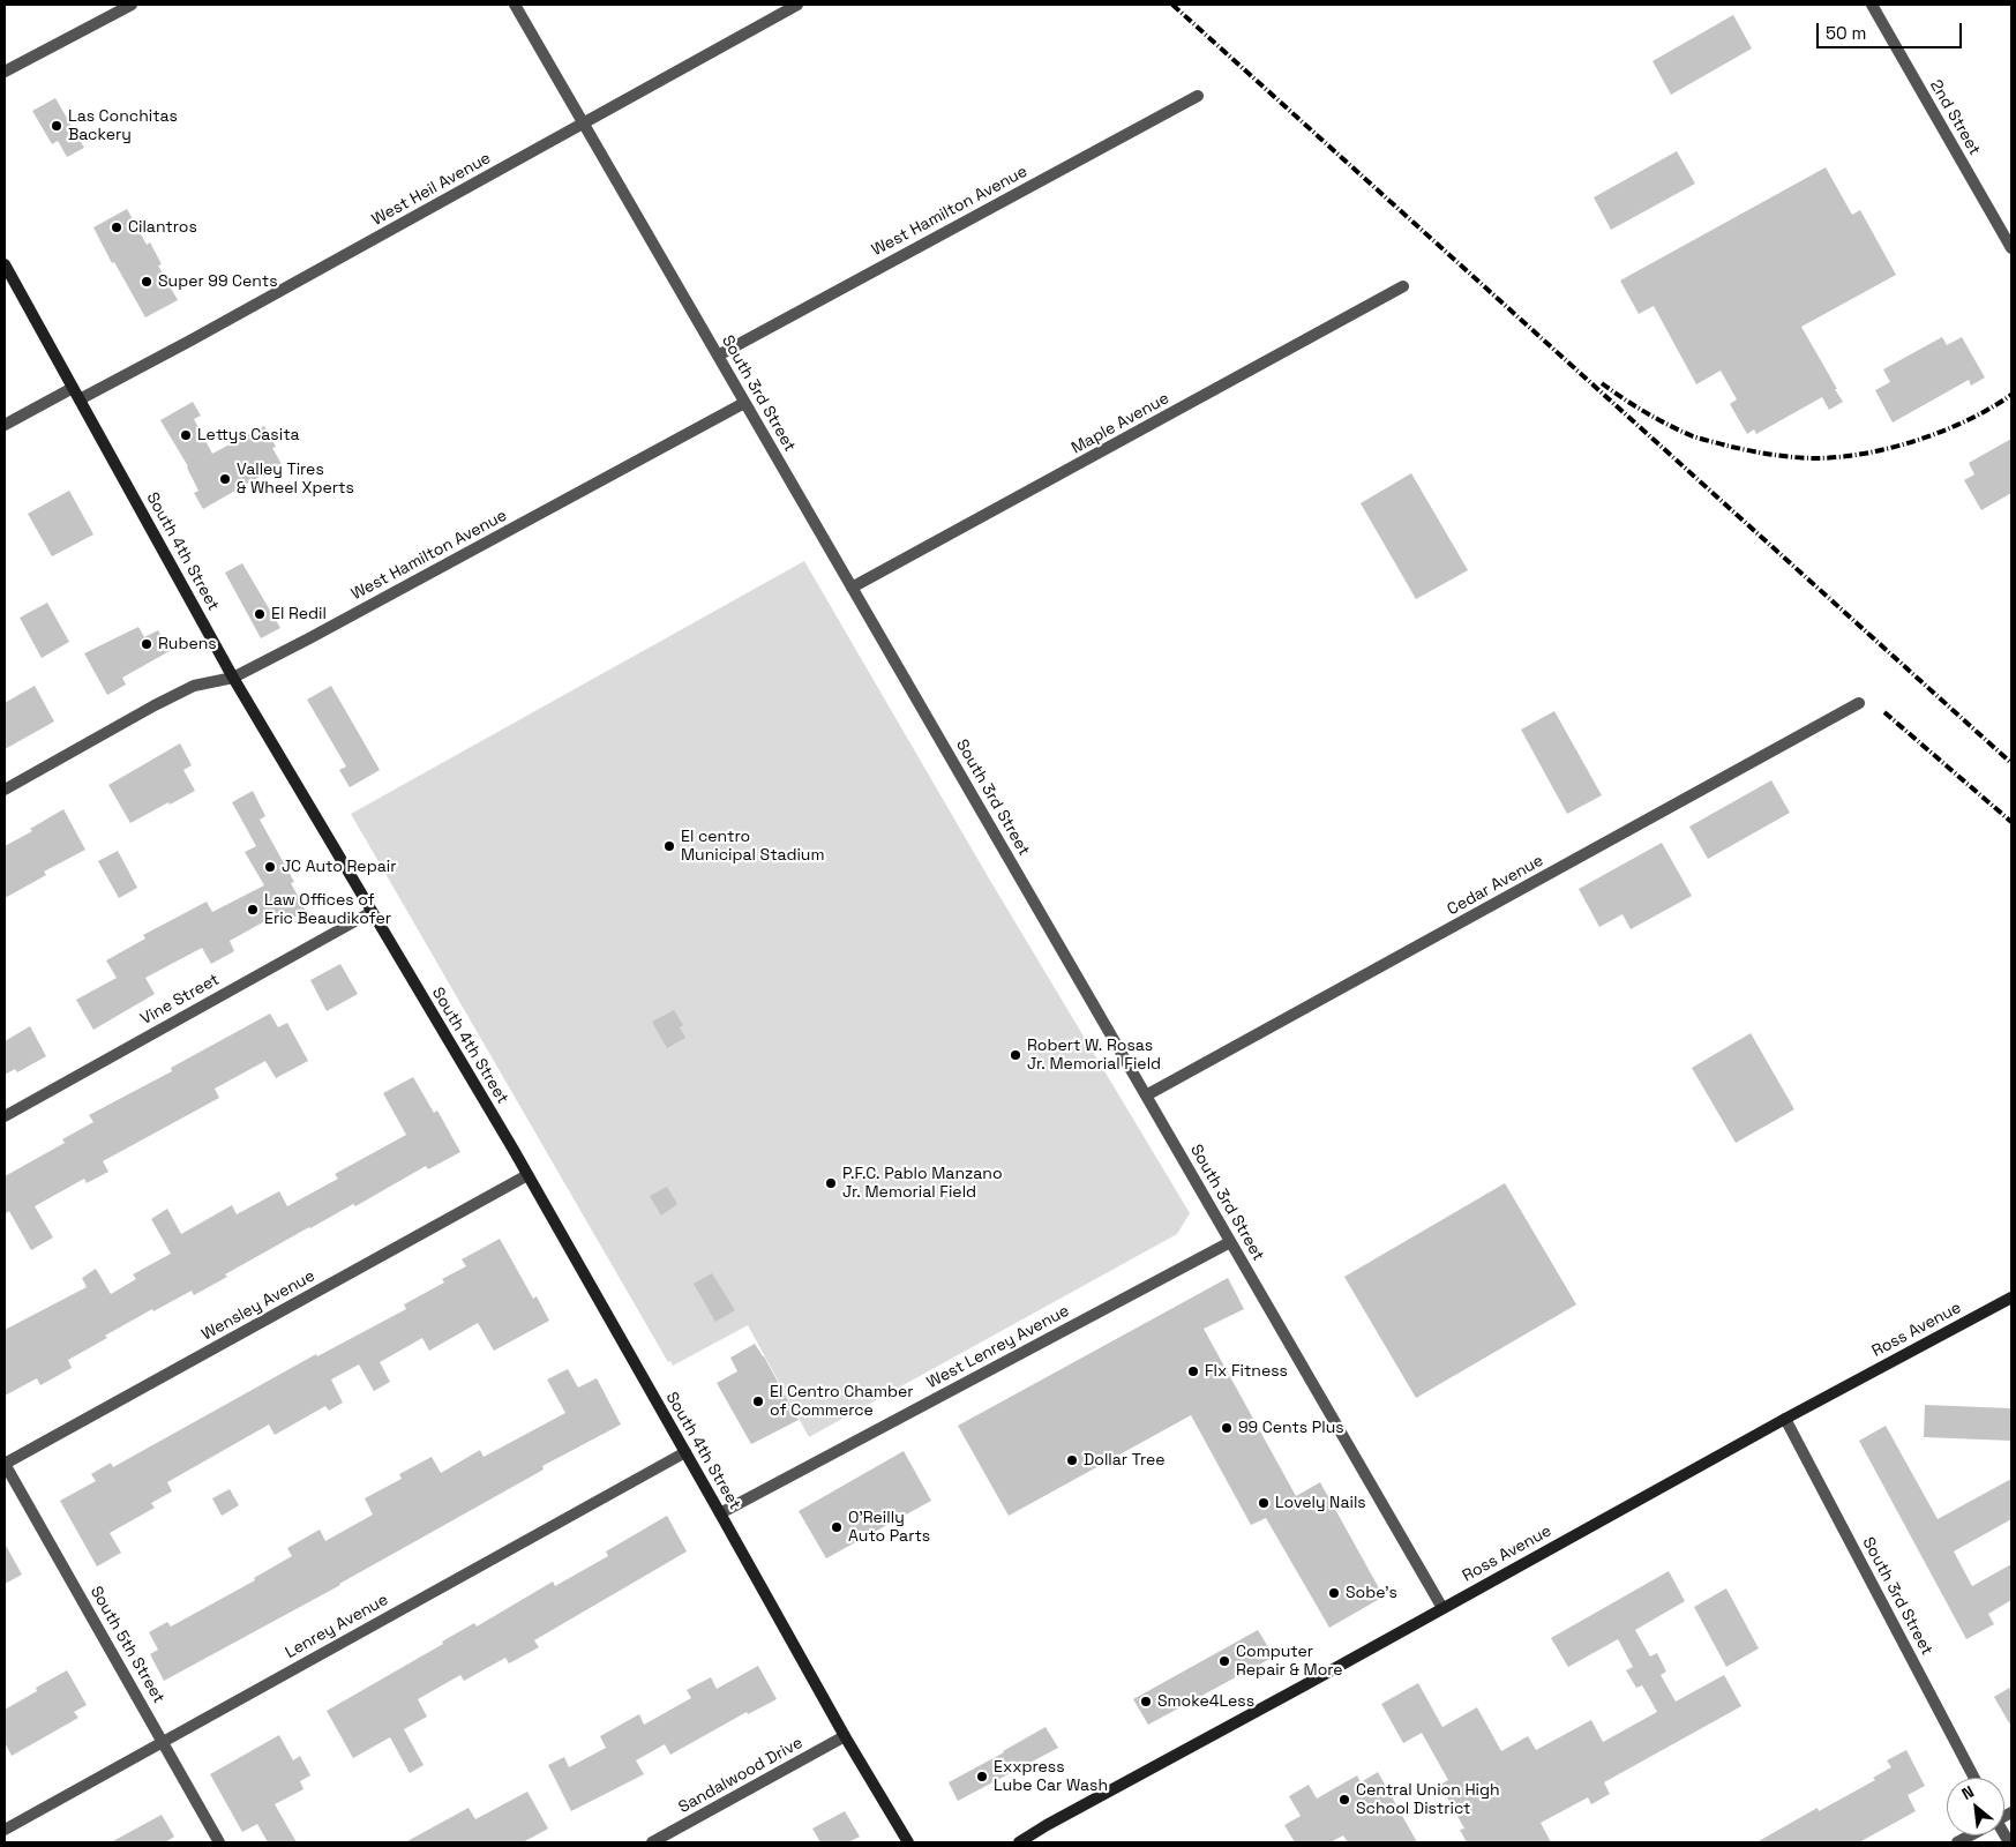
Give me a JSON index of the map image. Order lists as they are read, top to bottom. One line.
{"streets":{"main road":["South 4th Street","Ross Avenue"],"street":["2nd Street","West Heil Avenue","West Hamilton Avenue","South 3rd Street","Maple Avenue","Cedar Avenue","Vine Street","Wensley Avenue","West Lenrey Avenue","Lenrey Avenue","South 5th Street","Sandalwood Drive"]},"crossings":[["West Heil Avenue","South 3rd Street"],["West Heil Avenue","South 4th Street"],["West Hamilton Avenue","South 3rd Street"],["West Hamilton Avenue","South 4th Street"],["South 3rd Street","Maple Avenue"],["South 3rd Street","Cedar Avenue"],["South 3rd Street","Ross Avenue"],["South 3rd Street","West Lenrey Avenue"],["South 4th Street","Vine Street"],["South 4th Street","Wensley Avenue"],["South 4th Street","West Lenrey Avenue"],["South 4th Street","Lenrey Avenue"],["South 4th Street","Sandalwood Drive"],["Wensley Avenue","South 5th Street"],["Lenrey Avenue","South 5th Street"]],"places":["Las Conchitas Backery","Cilantros","Super 99 Cents","Lettys Casita","Valley Tires & Wheel Xperts","El Redil","Rubens","El centro Municipal Stadium","JC Auto Repair","Law Offices of Eric Beaudikofer","Robert W. Rosas Jr. Memorial Field","P.F.C. Pablo Manzano Jr. Memorial Field","Flx Fitness","El Centro Chamber of Commerce","99 Cents Plus","Dollar Tree","Lovely Nails","O'Reilly Auto Parts","Sobe's","Computer Repair & More","Smoke4Less","Exxpress Lube Car Wash","Central Union High School District"],"scale_bar":"50 m","north":"top left"}
